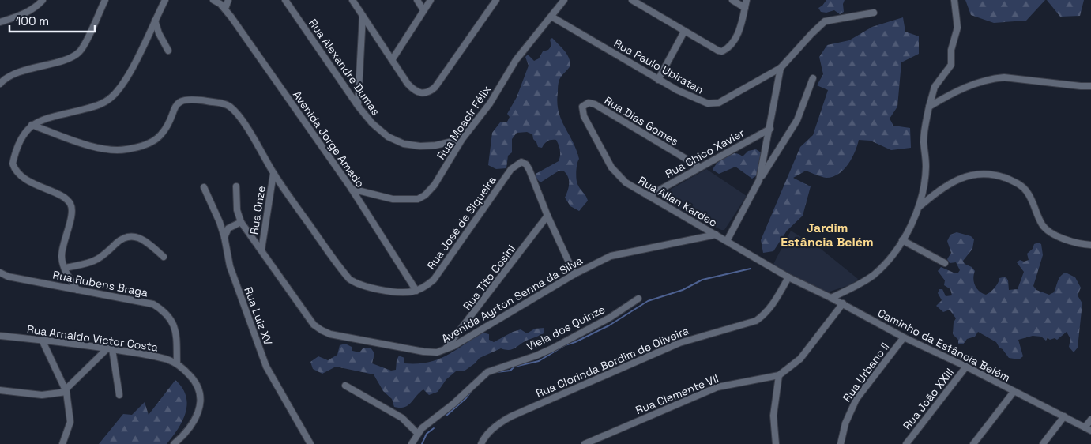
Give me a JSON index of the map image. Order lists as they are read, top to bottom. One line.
{"streets":{"street":["Rua Paulo Ubiratan","Rua Alexandre Dumas","Rua Dias Gomes","Rua Moacir Félix","Avenida Jorge Amado","Rua Chico Xavier","Rua Allan Kardec","Rua Onze","Rua José de Siqueira","Rua Tito Cosini","Rua Rubens Braga","Avenida Ayrton Senna da Silva","Rua Luiz XV","Viela dos Quinze","Rua Arnaldo Victor Costa","Caminho da Estância Belém","Rua Clorinda Bordim de Oliveira","Rua Urbano II","Rua Clemente VII","Rua João XXIII"]},"crossings":[["Rua Paulo Ubiratan","Rua Moacir Félix"],["Rua Alexandre Dumas","Rua Moacir Félix"],["Rua Dias Gomes","Rua Chico Xavier"],["Rua Dias Gomes","Rua Allan Kardec"],["Rua Moacir Félix","Avenida Jorge Amado"],["Avenida Jorge Amado","Rua José de Siqueira"],["Rua Chico Xavier","Rua Allan Kardec"],["Rua Allan Kardec","Avenida Ayrton Senna da Silva"],["Rua Allan Kardec","Caminho da Estância Belém"],["Rua Allan Kardec","Rua Clorinda Bordim de Oliveira"],["Rua Onze","Rua José de Siqueira"],["Rua Onze","Avenida Ayrton Senna da Silva"],["Rua José de Siqueira","Rua Tito Cosini"],["Rua José de Siqueira","Avenida Ayrton Senna da Silva"],["Rua Tito Cosini","Avenida Ayrton Senna da Silva"],["Rua Rubens Braga","Rua Arnaldo Victor Costa"],["Caminho da Estância Belém","Rua Clorinda Bordim de Oliveira"],["Caminho da Estância Belém","Rua Urbano II"],["Caminho da Estância Belém","Rua Clemente VII"],["Caminho da Estância Belém","Rua João XXIII"]],"districts":["Jardim Estância Belém"],"scale_bar":"100 m"}
